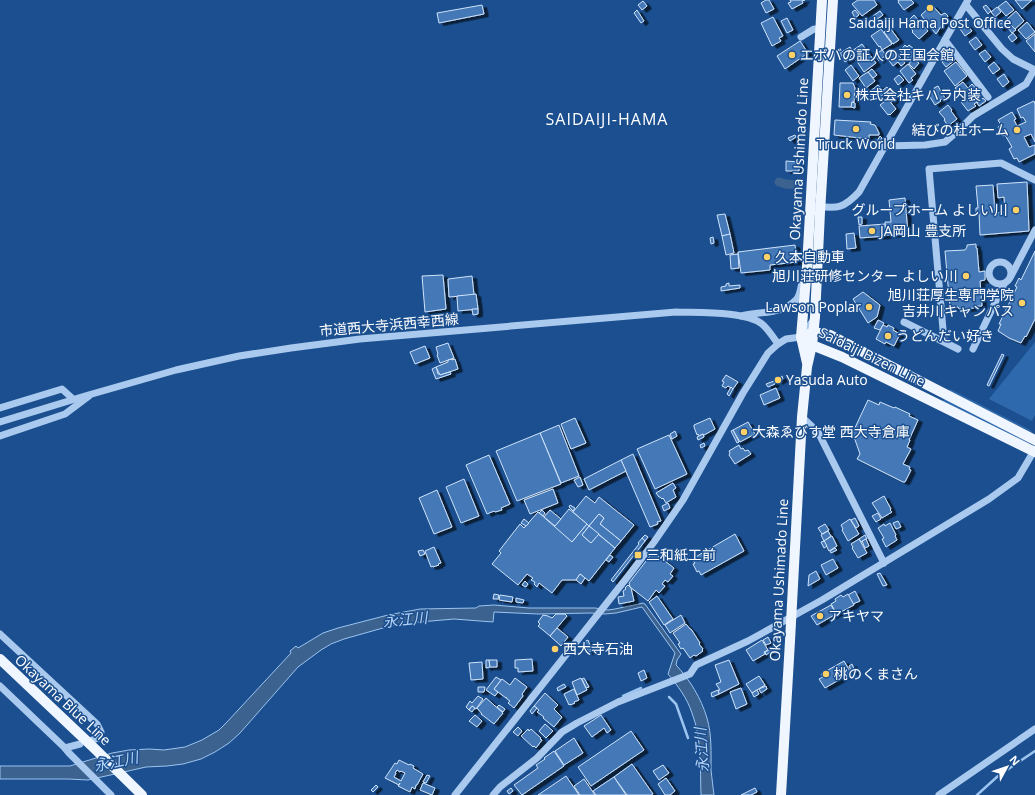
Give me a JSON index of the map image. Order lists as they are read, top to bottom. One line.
{"streets":{"main road":["Okayama Ushimado Line","Saidaiji Bizen Line","Okayama Blue Line"],"street":["市道西大寺浜西幸西線"]},"crossings":[["Okayama Ushimado Line","Saidaiji Bizen Line"]],"districts":["SAIDAIJI-HAMA"],"water":["永江川"],"places":{"other":["Saidaiji Hama Post Office","エボバの証人の王国会館","株式会社キハラ内装","Truck World","結びの杜ホーム","グループホーム よしい川","JA岡山 豊支所","久本自動車","旭川荘研修センター よしい川","旭川荘厚生専門学院 吉井川キャンパス","Lawson Poplar","うどんだい好き","Yasuda Auto","大森ゑびす堂 西大寺倉庫","アキヤマ","西大寺石油","桃のくまさん"],"transit":["三和紙工前"]},"north":"top right"}
